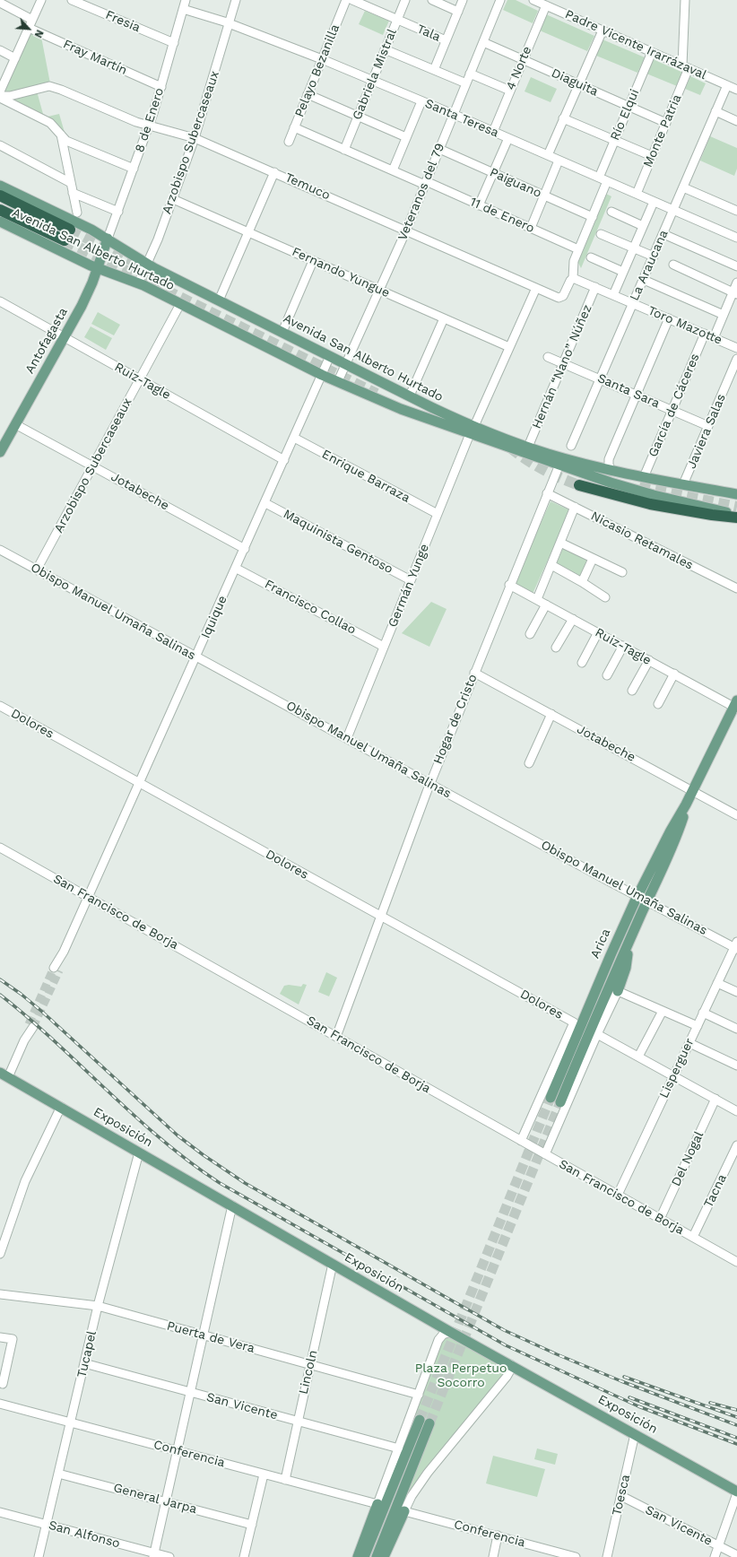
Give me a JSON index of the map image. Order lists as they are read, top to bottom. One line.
{"streets":{"main road":["Avenida San Alberto Hurtado","Antofagasta","Arica","Exposición"],"street":["Fresia","Tala","Padre Vicente Irarrázaval","Fray Martín","4 Norte","Pelayo Bezanilla","Gabriela Mistral","Diaguita","Río Elqui","Santa Teresa","8 de Enero","Monte Patria","Arzobispo Subercaseaux","Paiguano","Temuco","Veteranos del 79","11 de Enero","La Araucana","Fernando Yungue","Toro Mazotte","Hernán “Nano” Núñez","Ruiz-Tagle","Santa Sara","García de Cáceres","Javiera Salas","Enrique Barraza","Jotabeche","Nicasio Retamales","Maquinista Gentoso","Germán Yunge","Francisco Collao","Obispo Manuel Umaña Salinas","Iquique","Hogar de Cristo","Dolores","San Francisco de Borja","Lisperguer","Del Nogal","Tacna","Puerta de Vera","Tucapel","Lincoln","San Vicente","Conferencia","Toesca","General Jarpa","San Alfonso"]},"crossings":[["Fresia","8 de Enero"],["Tala","Gabriela Mistral"],["Padre Vicente Irarrázaval","4 Norte"],["Padre Vicente Irarrázaval","Río Elqui"],["Padre Vicente Irarrázaval","Monte Patria"],["Padre Vicente Irarrázaval","La Araucana"],["Fray Martín","8 de Enero"],["4 Norte","Diaguita"],["4 Norte","Santa Teresa"],["Pelayo Bezanilla","Santa Teresa"],["Pelayo Bezanilla","11 de Enero"],["Gabriela Mistral","Santa Teresa"],["Gabriela Mistral","11 de Enero"],["Diaguita","Río Elqui"],["Diaguita","Monte Patria"],["Diaguita","Veteranos del 79"],["Río Elqui","Santa Teresa"],["Santa Teresa","8 de Enero"],["Santa Teresa","Monte Patria"],["Santa Teresa","Arzobispo Subercaseaux"],["Santa Teresa","Veteranos del 79"],["Santa Teresa","La Araucana"],["8 de Enero","Temuco"],["8 de Enero","Avenida San Alberto Hurtado"],["8 de Enero","Antofagasta"],["Arzobispo Subercaseaux","Temuco"],["Arzobispo Subercaseaux","Avenida San Alberto Hurtado"],["Arzobispo Subercaseaux","Fernando Yungue"],["Arzobispo Subercaseaux","Ruiz-Tagle"],["Arzobispo Subercaseaux","Jotabeche"],["Arzobispo Subercaseaux","Obispo Manuel Umaña Salinas"],["Paiguano","Veteranos del 79"],["Temuco","Veteranos del 79"],["Temuco","Toro Mazotte"],["Temuco","Germán Yunge"],["Veteranos del 79","11 de Enero"],["Veteranos del 79","Avenida San Alberto Hurtado"],["Veteranos del 79","Fernando Yungue"],["Avenida San Alberto Hurtado","Antofagasta"],["Avenida San Alberto Hurtado","Hernán “Nano” Núñez"],["Avenida San Alberto Hurtado","García de Cáceres"],["Avenida San Alberto Hurtado","Javiera Salas"],["Avenida San Alberto Hurtado","Germán Yunge"],["Avenida San Alberto Hurtado","Iquique"],["Avenida San Alberto Hurtado","Hogar de Cristo"],["La Araucana","Toro Mazotte"],["La Araucana","Santa Sara"],["Fernando Yungue","Germán Yunge"],["Toro Mazotte","Hernán “Nano” Núñez"],["Toro Mazotte","García de Cáceres"],["Antofagasta","Ruiz-Tagle"],["Antofagasta","Jotabeche"],["Hernán “Nano” Núñez","Santa Sara"],["Ruiz-Tagle","Iquique"],["Ruiz-Tagle","Hogar de Cristo"],["Ruiz-Tagle","Arica"],["Santa Sara","García de Cáceres"],["Santa Sara","Javiera Salas"],["Enrique Barraza","Germán Yunge"],["Enrique Barraza","Iquique"],["Jotabeche","Iquique"],["Jotabeche","Hogar de Cristo"],["Jotabeche","Arica"],["Nicasio Retamales","Hogar de Cristo"],["Maquinista Gentoso","Germán Yunge"],["Maquinista Gentoso","Iquique"],["Germán Yunge","Francisco Collao"],["Germán Yunge","Obispo Manuel Umaña Salinas"],["Francisco Collao","Iquique"],["Obispo Manuel Umaña Salinas","Iquique"],["Obispo Manuel Umaña Salinas","Hogar de Cristo"],["Obispo Manuel Umaña Salinas","Arica"],["Obispo Manuel Umaña Salinas","Lisperguer"],["Iquique","Dolores"],["Iquique","San Francisco de Borja"],["Hogar de Cristo","Dolores"],["Hogar de Cristo","San Francisco de Borja"],["San Francisco de Borja","Lisperguer"],["San Francisco de Borja","Del Nogal"],["San Francisco de Borja","Tacna"],["Exposición","Tucapel"],["Exposición","Lincoln"],["Exposición","Toesca"],["Puerta de Vera","Tucapel"],["Puerta de Vera","Lincoln"],["Tucapel","San Vicente"],["Tucapel","Conferencia"],["Tucapel","General Jarpa"],["Tucapel","San Alfonso"],["Lincoln","San Vicente"],["Lincoln","Conferencia"],["San Vicente","Toesca"]],"parks":["Plaza Perpetuo Socorro"],"north":"bottom right"}
